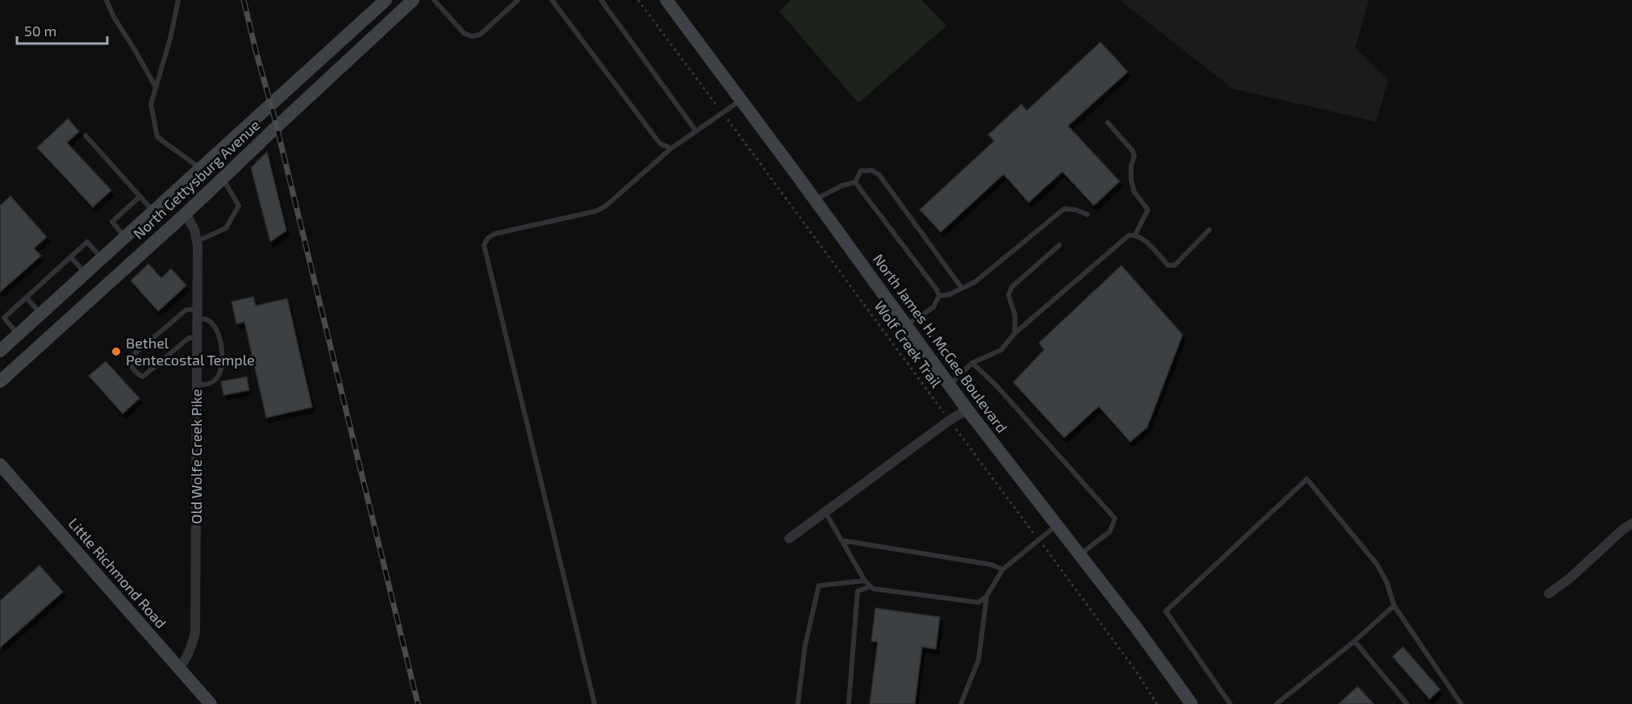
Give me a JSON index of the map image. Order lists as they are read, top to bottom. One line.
{"streets":{"main road":["North Gettysburg Avenue","North James H. McGee Boulevard","Little Richmond Road"],"street":["Old Wolfe Creek Pike"],"path":["Wolf Creek Trail"]},"crossings":[["North Gettysburg Avenue","Old Wolfe Creek Pike"],["Old Wolfe Creek Pike","Little Richmond Road"]],"places":["Bethel Pentecostal Temple"],"scale_bar":"50 m"}
